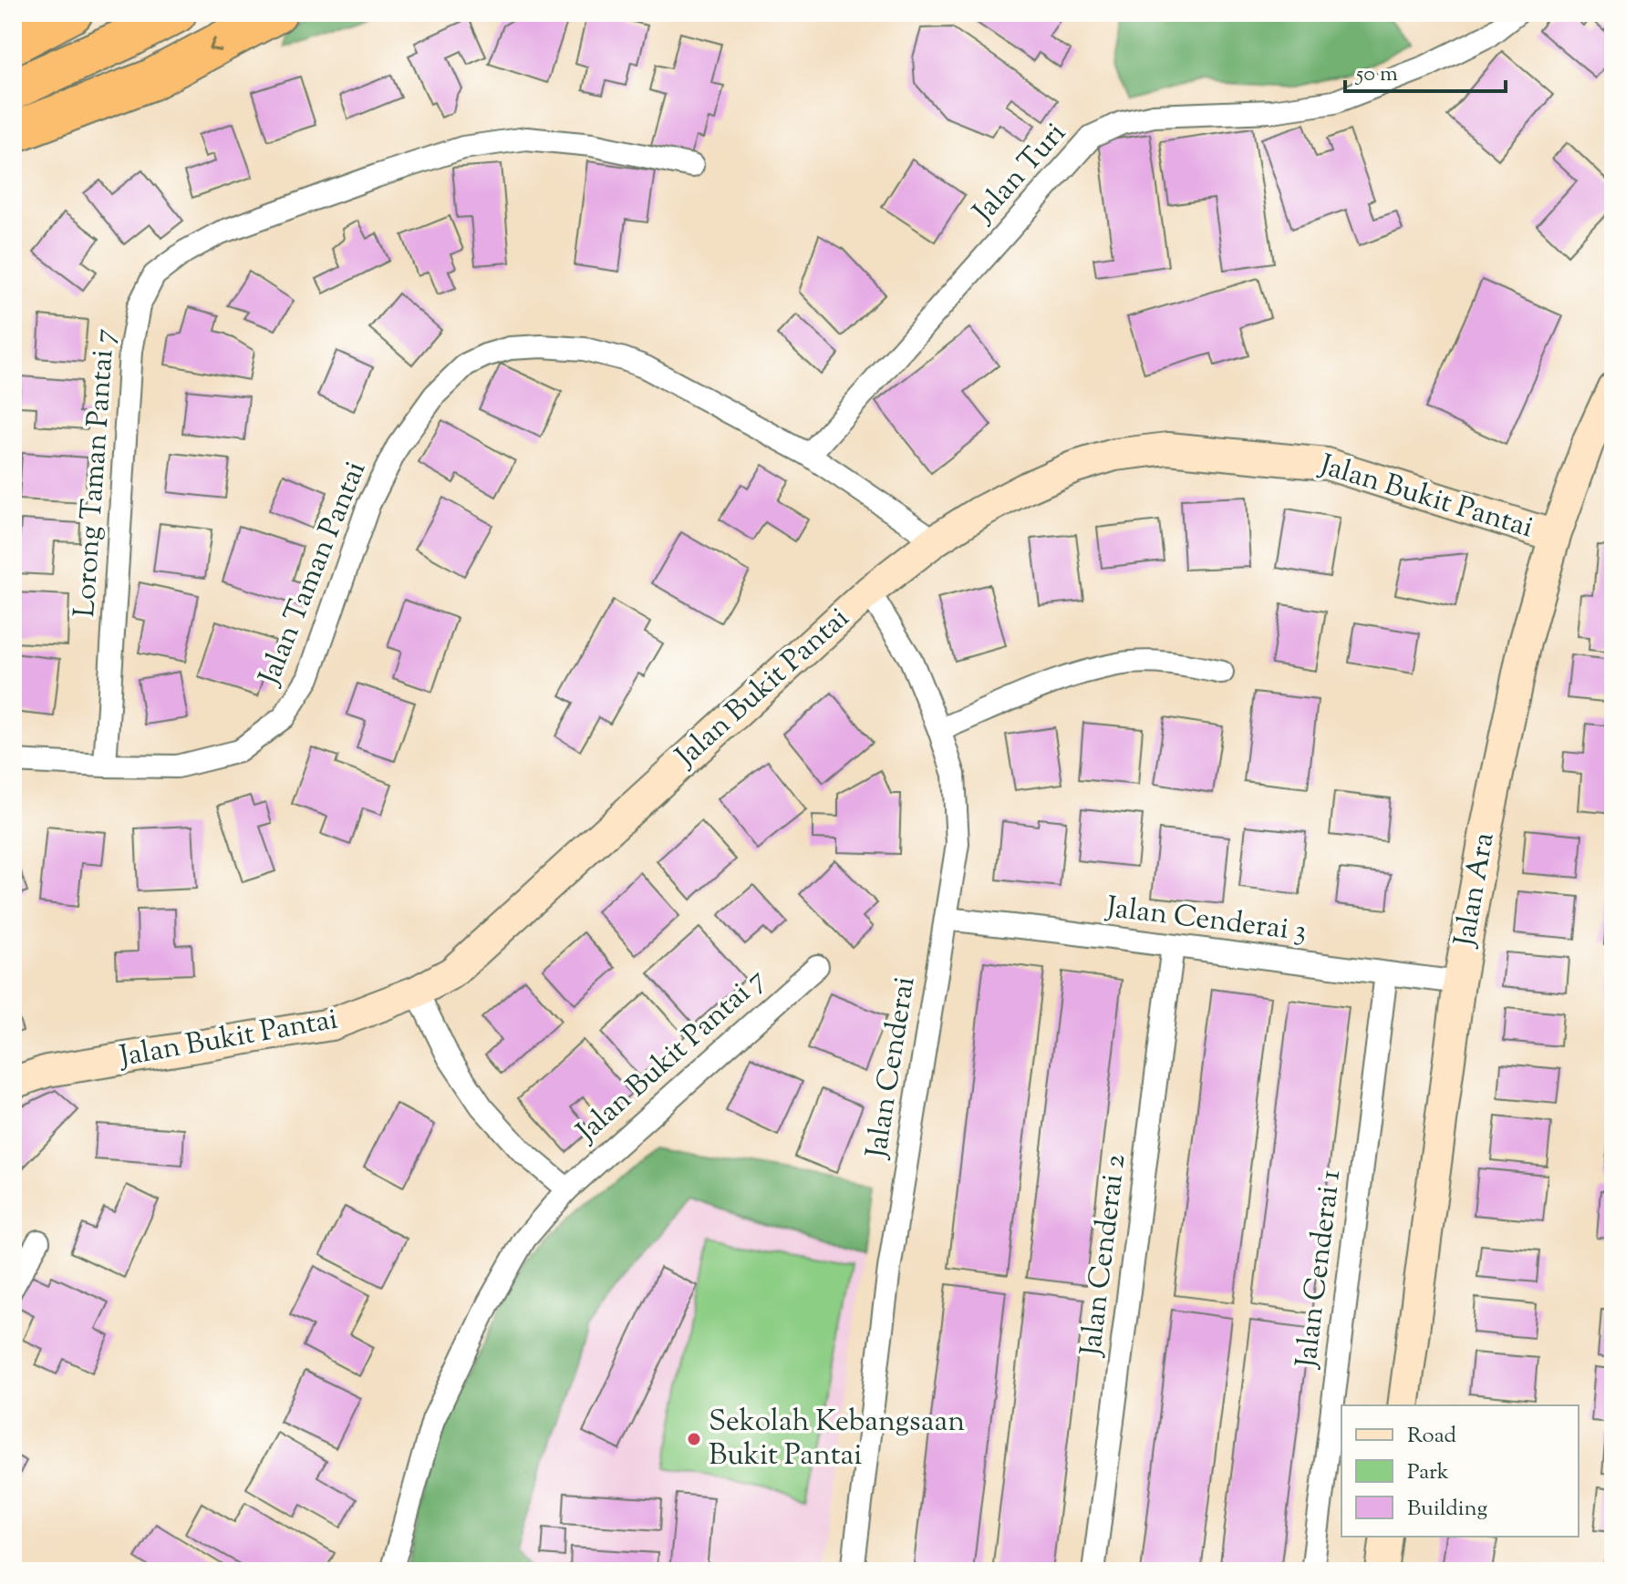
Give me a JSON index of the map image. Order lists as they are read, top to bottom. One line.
{"streets":{"street":["Jalan Turi","Lorong Taman Pantai 7","Jalan Bukit Pantai","Jalan Taman Pantai","Jalan Ara","Jalan Cenderai 3","Jalan Bukit Pantai 7","Jalan Cenderai","Jalan Cenderai 2","Jalan Cenderai 1"]},"crossings":[["Jalan Turi","Jalan Taman Pantai"],["Lorong Taman Pantai 7","Jalan Taman Pantai"],["Jalan Bukit Pantai","Jalan Taman Pantai"],["Jalan Bukit Pantai","Jalan Ara"],["Jalan Bukit Pantai","Jalan Cenderai"],["Jalan Ara","Jalan Cenderai 3"],["Jalan Cenderai 3","Jalan Cenderai"],["Jalan Cenderai 3","Jalan Cenderai 2"],["Jalan Cenderai 3","Jalan Cenderai 1"]],"places":["Sekolah Kebangsaan Bukit Pantai"],"legend":["Road","Park","Building"],"scale_bar":"50 m"}
